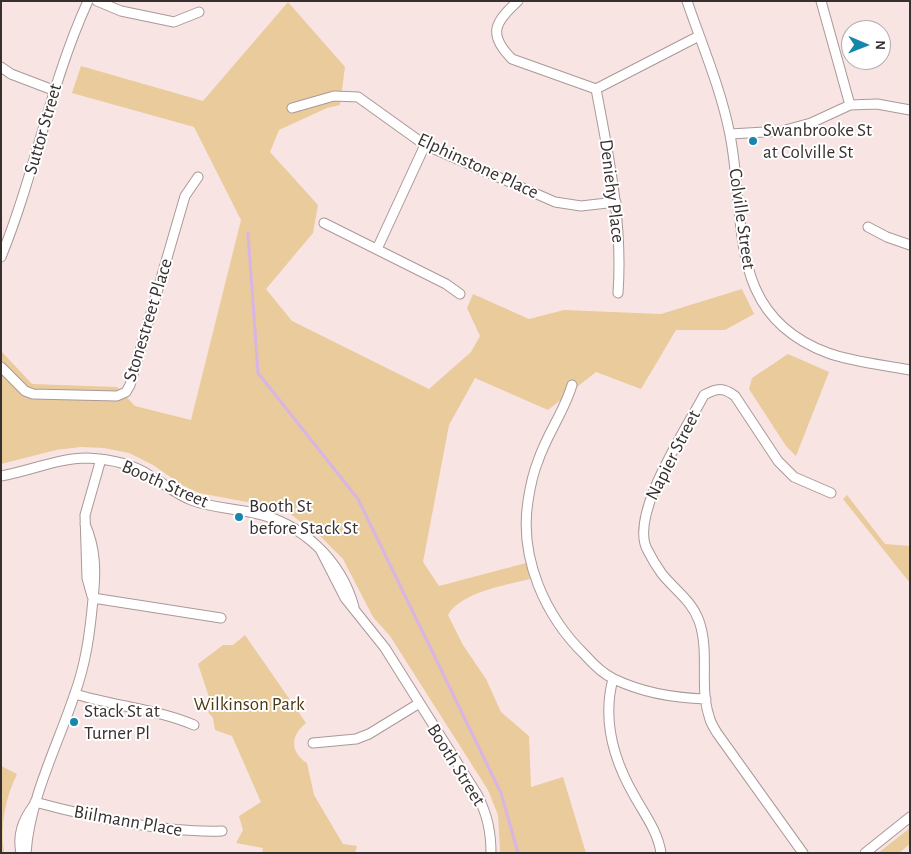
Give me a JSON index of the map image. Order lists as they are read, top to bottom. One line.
{"streets":{"street":["Suttor Street","Elphinstone Place","Deniehy Place","Colville Street","Stonestreet Place","Napier Street","Booth Street","Biilmann Place"]},"crossings":[["Elphinstone Place","Deniehy Place"]],"parks":["Wilkinson Park"],"places":["Swanbrooke St at Colville St","Booth St before Stack St","Stack St at Turner Pl"],"north":"right"}
